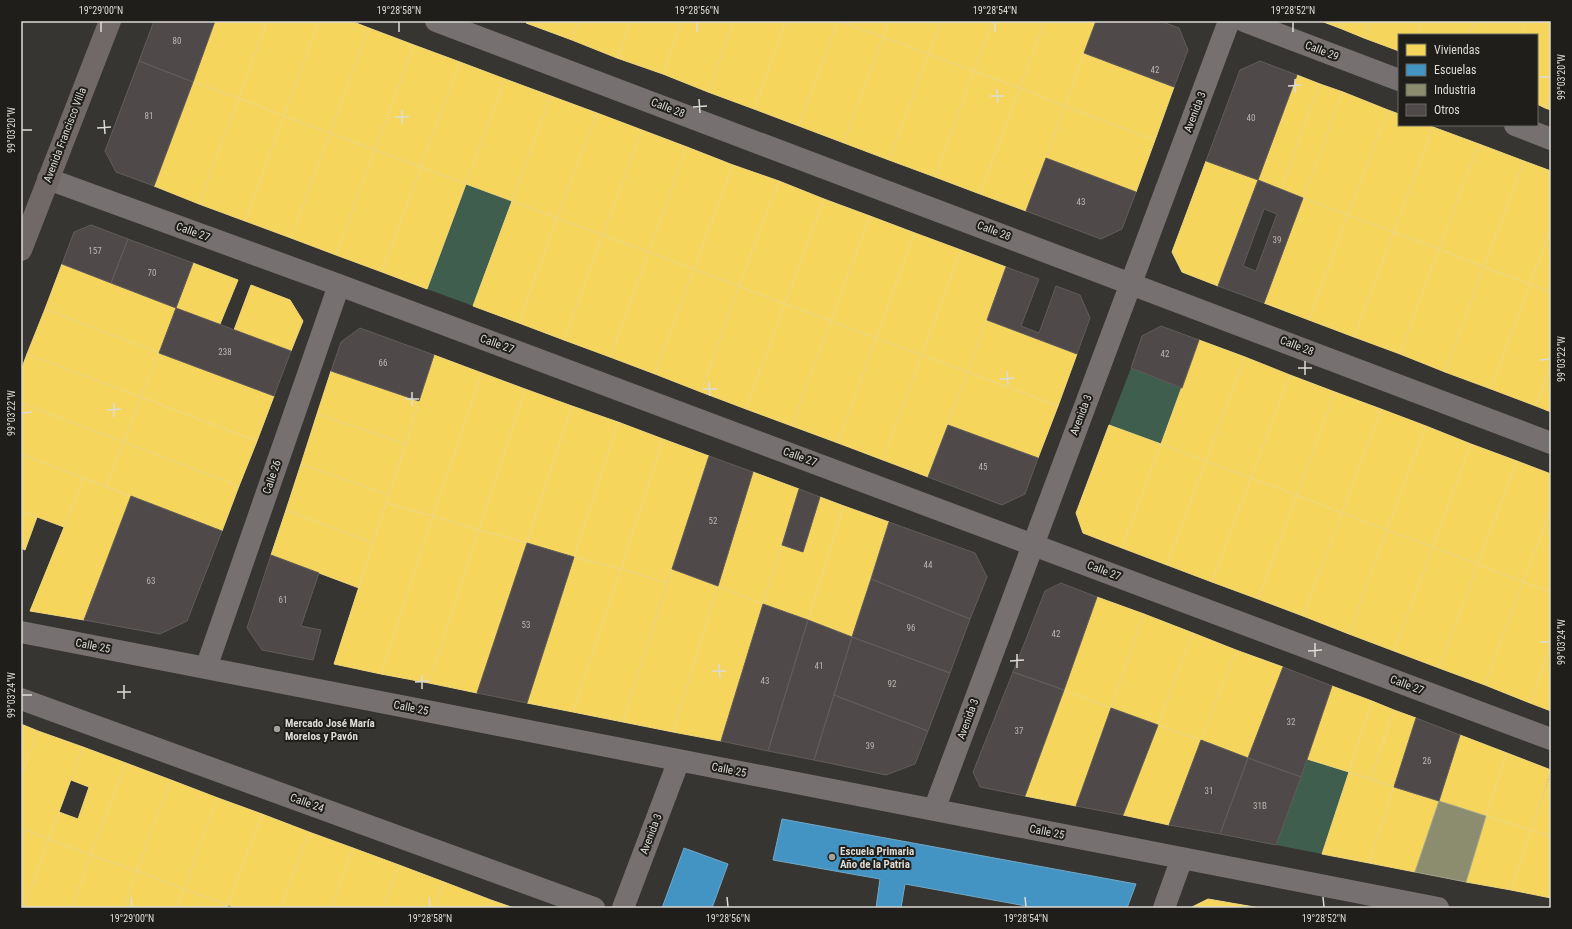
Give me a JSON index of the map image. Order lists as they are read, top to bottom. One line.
{"streets":{"main road":["Avenida Francisco Villa"],"street":["Calle 29","Calle 28","Avenida 3","Calle 27","Calle 26","Calle 25","Calle 24"]},"crossings":[["Calle 28","Avenida 3"],["Avenida 3","Calle 27"],["Avenida 3","Calle 25"],["Avenida Francisco Villa","Calle 27"],["Calle 27","Calle 26"],["Calle 26","Calle 25"]],"places":["Mercado José María Morelos y Pavón","Escuela Primaria Año de la Patria"],"house_numbers":["80","42","81","40","43","39","157","70","238","42","66","45","52","44","63","61","53","96","42","41","43","92","32","37","39","26","31","31B"],"legend":["Viviendas","Escuelas","Industria","Otros"],"coordinates":["19°29'00\"N","19°28'58\"N","19°28'56\"N","19°28'54\"N","19°28'52\"N","99°03'20\"W","99°03'22\"W","99°03'24\"W"]}
